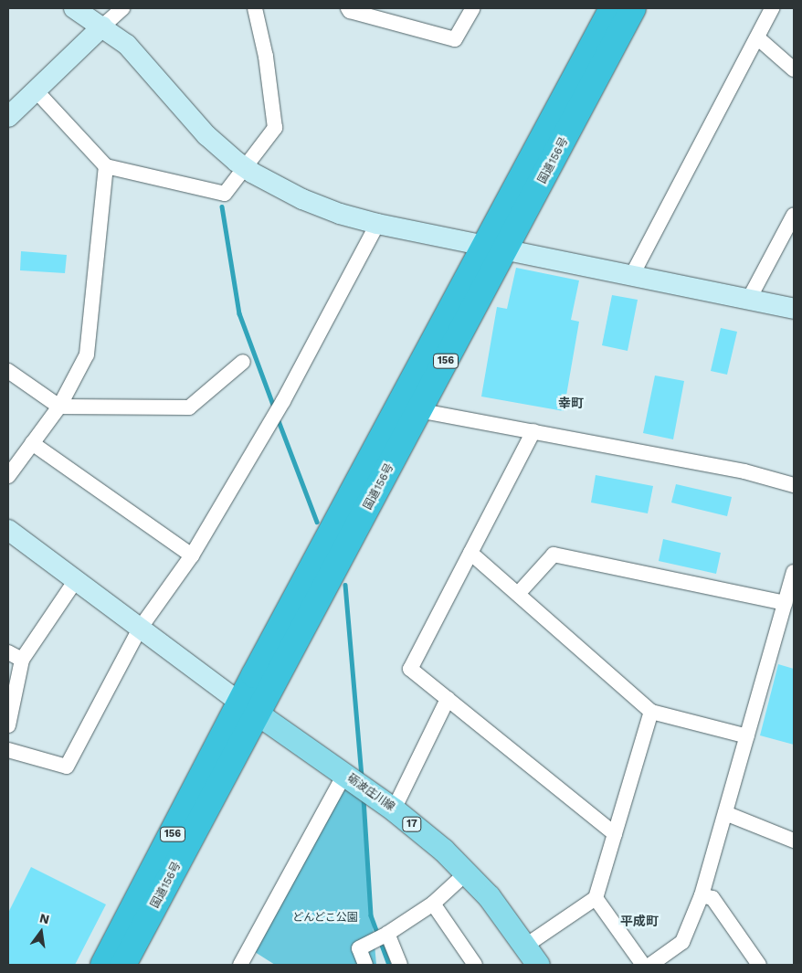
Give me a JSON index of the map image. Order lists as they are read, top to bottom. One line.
{"streets":{"highway":["国道156号","156"],"main road":["砺波庄川線","17"]},"crossings":[["国道156号","砺波庄川線"]],"districts":["幸町","平成町"],"parks":["どんどこ公園"],"north":"top"}
